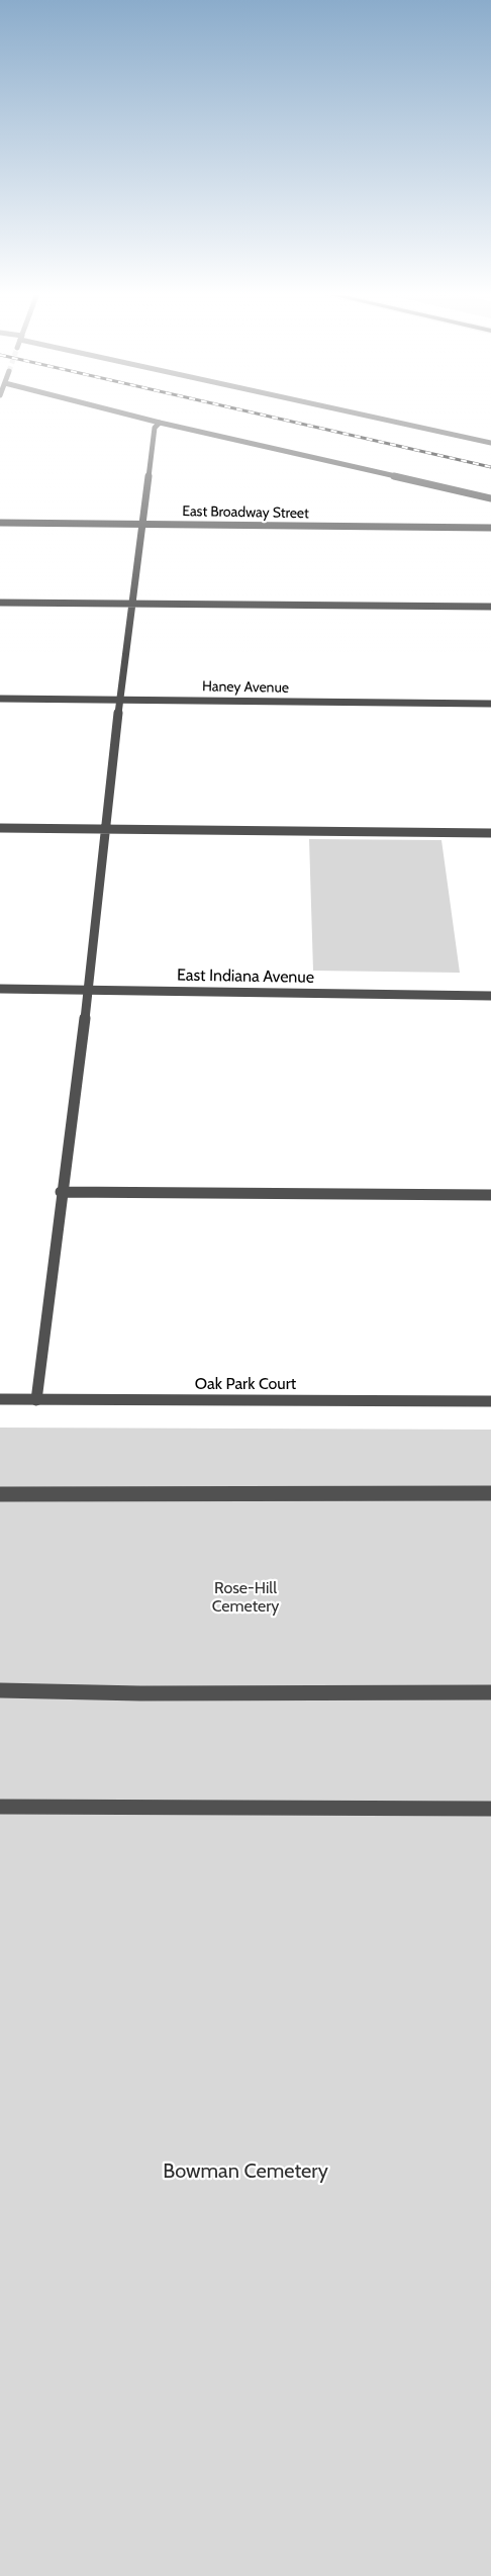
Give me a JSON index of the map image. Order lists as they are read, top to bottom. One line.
{"streets":{"street":["East Broadway Street","Haney Avenue","East Indiana Avenue","Oak Park Court"]},"parks":["Rose-Hill Cemetery","Bowman Cemetery"]}
